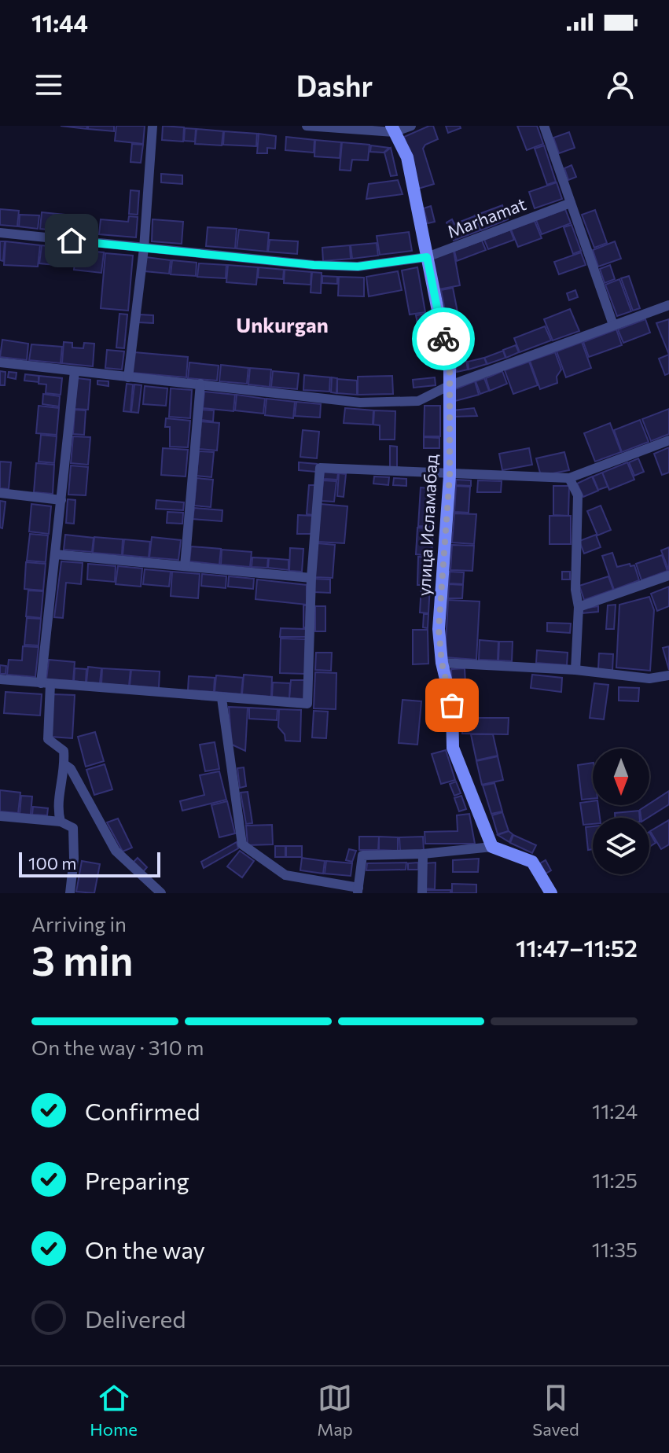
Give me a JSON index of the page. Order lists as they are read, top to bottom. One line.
{"streets":{"street":["Marhamat","улица Исламабад"]},"crossings":[["Marhamat","улица Исламабад"]],"districts":["Unkurgan"],"scale_bar":"100 m","north":"bottom","page":{"status":"11:44","header":"Dashr","scale":"100 m","heading":["3 min","Arriving in","11:47–11:52"],"bar":"On the way · 310 m","list":[["Confirmed","11:24"],["Preparing","11:25"],["On the way","11:35"],"Delivered"],"tabs":["Home","Map","Saved"]}}
